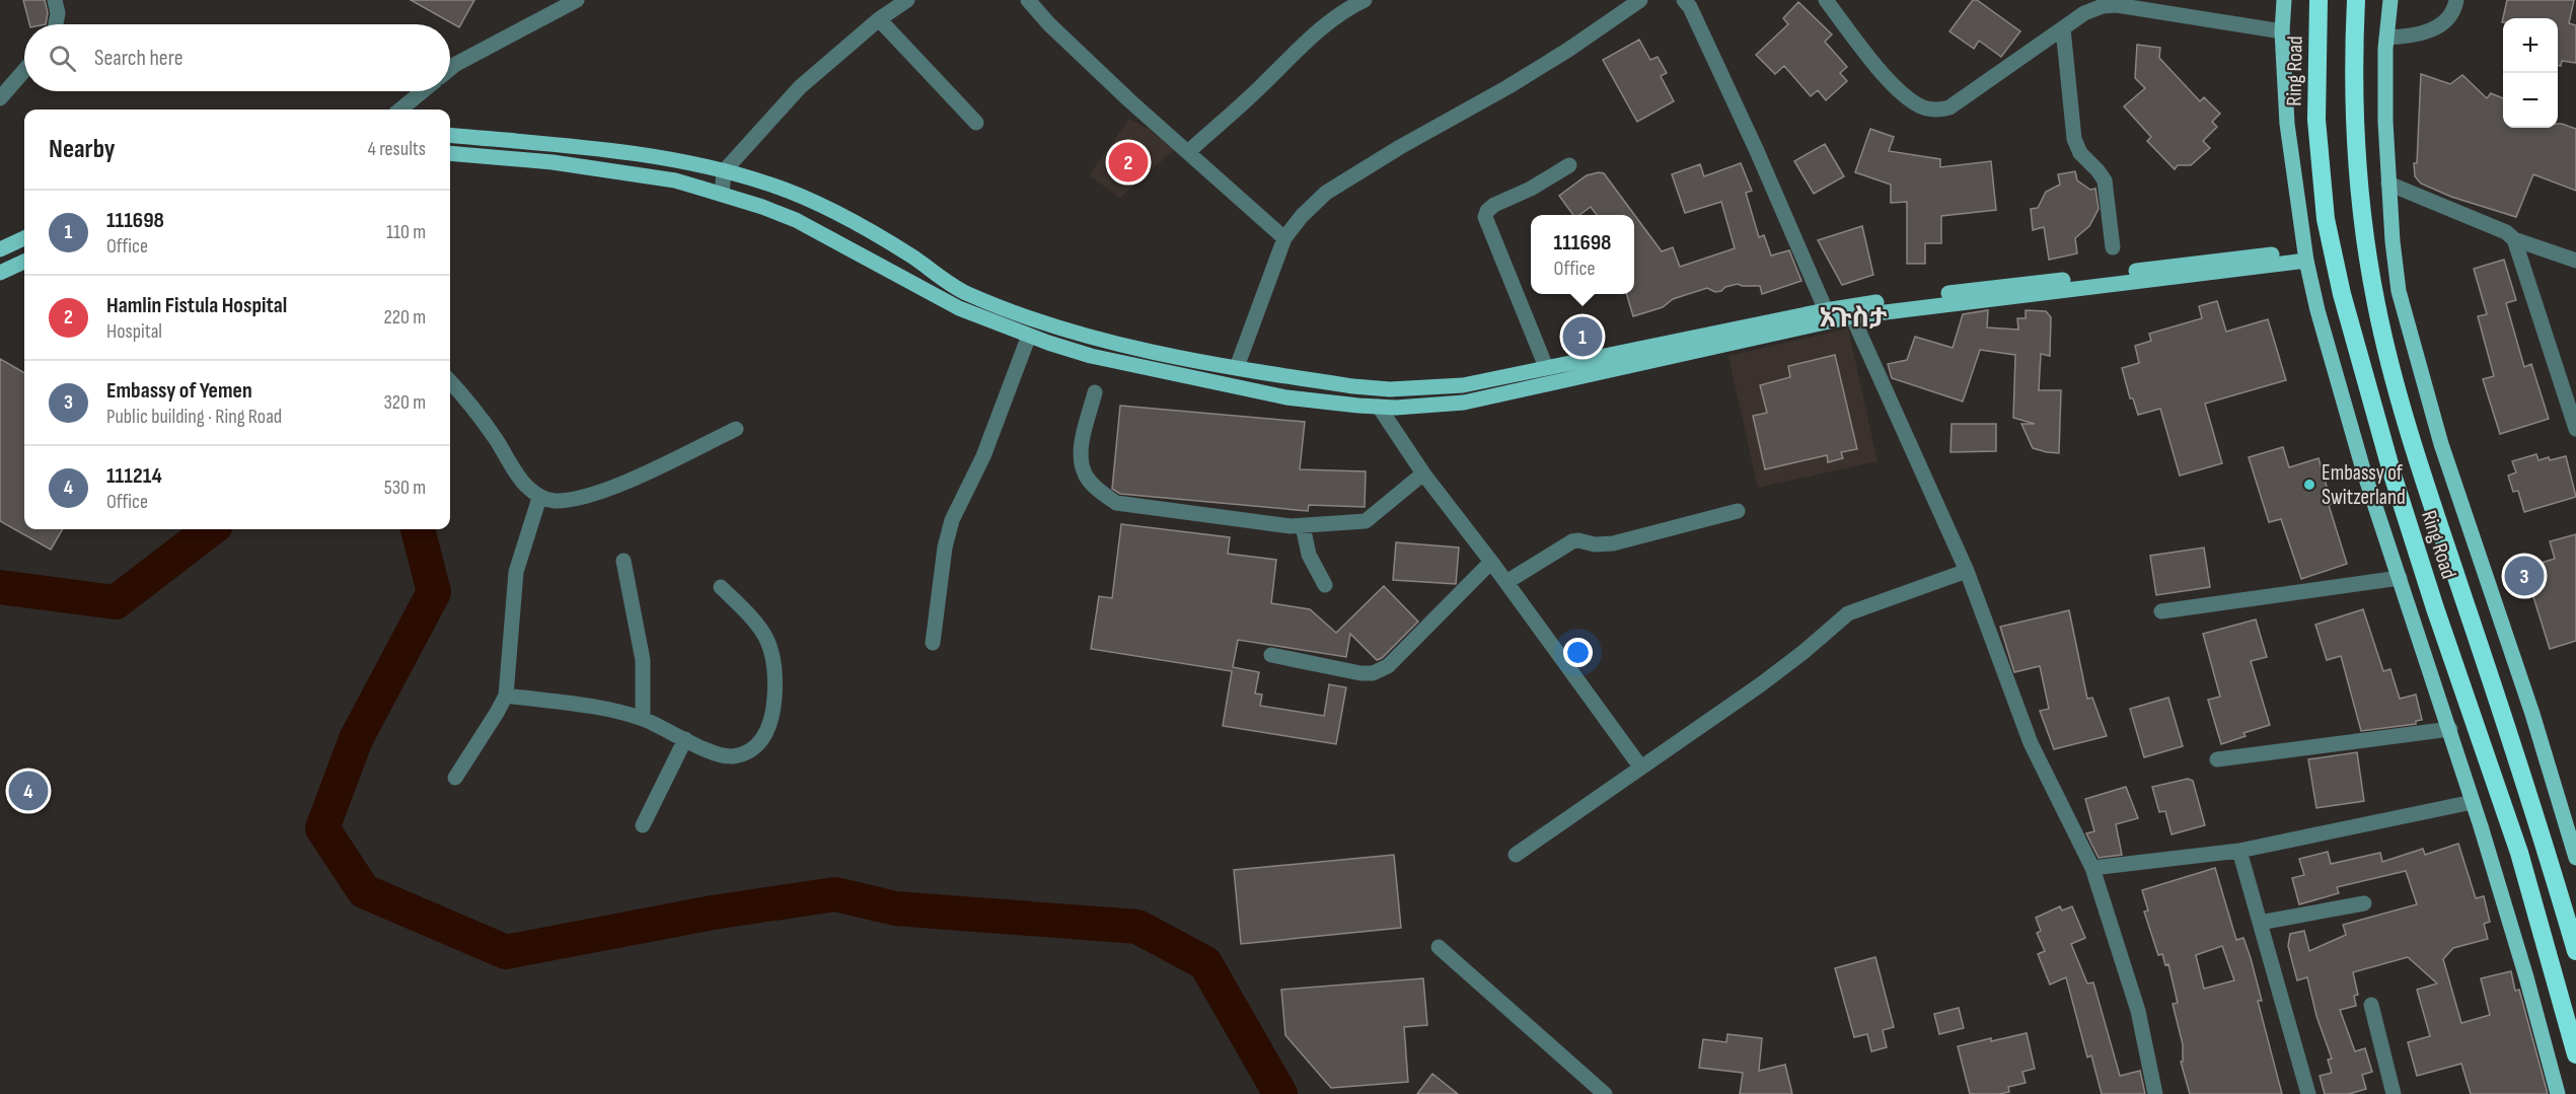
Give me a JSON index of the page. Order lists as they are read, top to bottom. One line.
{"streets":{"highway":["Ring Road"]},"districts":["አጉስታ"],"places":["Embassy of Switzerland"],"page":{"map_buttons":["+","−"],"search":"Search here","heading":["Nearby","4 results"],"pins":["2","1","3","4"],"list":[{"mark":"1","name":"111698","note":"Office","value":"110 m"},{"mark":"2","name":"Hamlin Fistula Hospital","note":"Hospital","value":"220 m"},{"mark":"3","name":"Embassy of Yemen","note":"Public building · Ring Road","value":"320 m"},{"mark":"4","name":"111214","note":"Office","value":"530 m"}],"popup":["111698","Office"]}}
